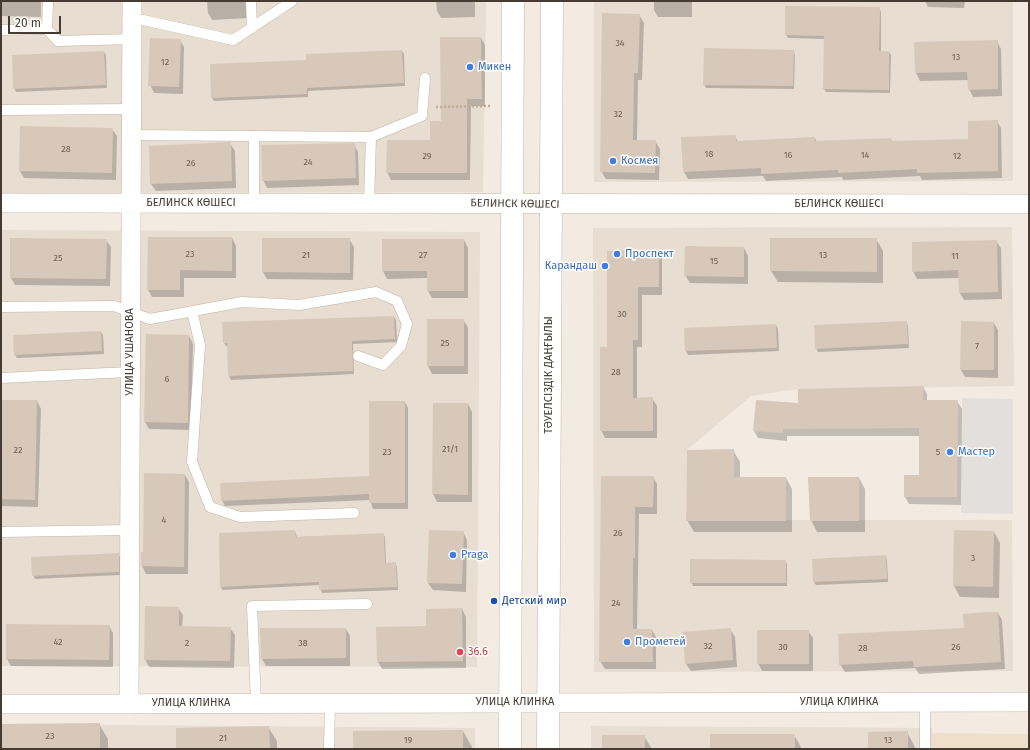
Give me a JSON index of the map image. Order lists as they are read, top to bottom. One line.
{"streets":{"street":["БЕЛИНСК КӨШЕСІ","УЛИЦА УШАНОВА","ТӘУЕЛСІЗДІК ДАҢҒЫЛЫ","УЛИЦА КЛИНКА"]},"crossings":[["БЕЛИНСК КӨШЕСІ","УЛИЦА УШАНОВА"],["БЕЛИНСК КӨШЕСІ","ТӘУЕЛСІЗДІК ДАҢҒЫЛЫ"],["УЛИЦА УШАНОВА","УЛИЦА КЛИНКА"],["ТӘУЕЛСІЗДІК ДАҢҒЫЛЫ","УЛИЦА КЛИНКА"]],"places":["Микен","Космея","Проспект","Карандаш","Мастер","Praga","Детский мир","Прометей","36.6"],"house_numbers":["34","13","12","32","28","18","16","14","29","12","24","26","23","21","27","13","11","25","15","30","25","7","28","6","21/1","22","23","5","4","26","3","24","42","2","38","32","30","26","28","23","21","19","13"],"scale_bar":"20 m"}
